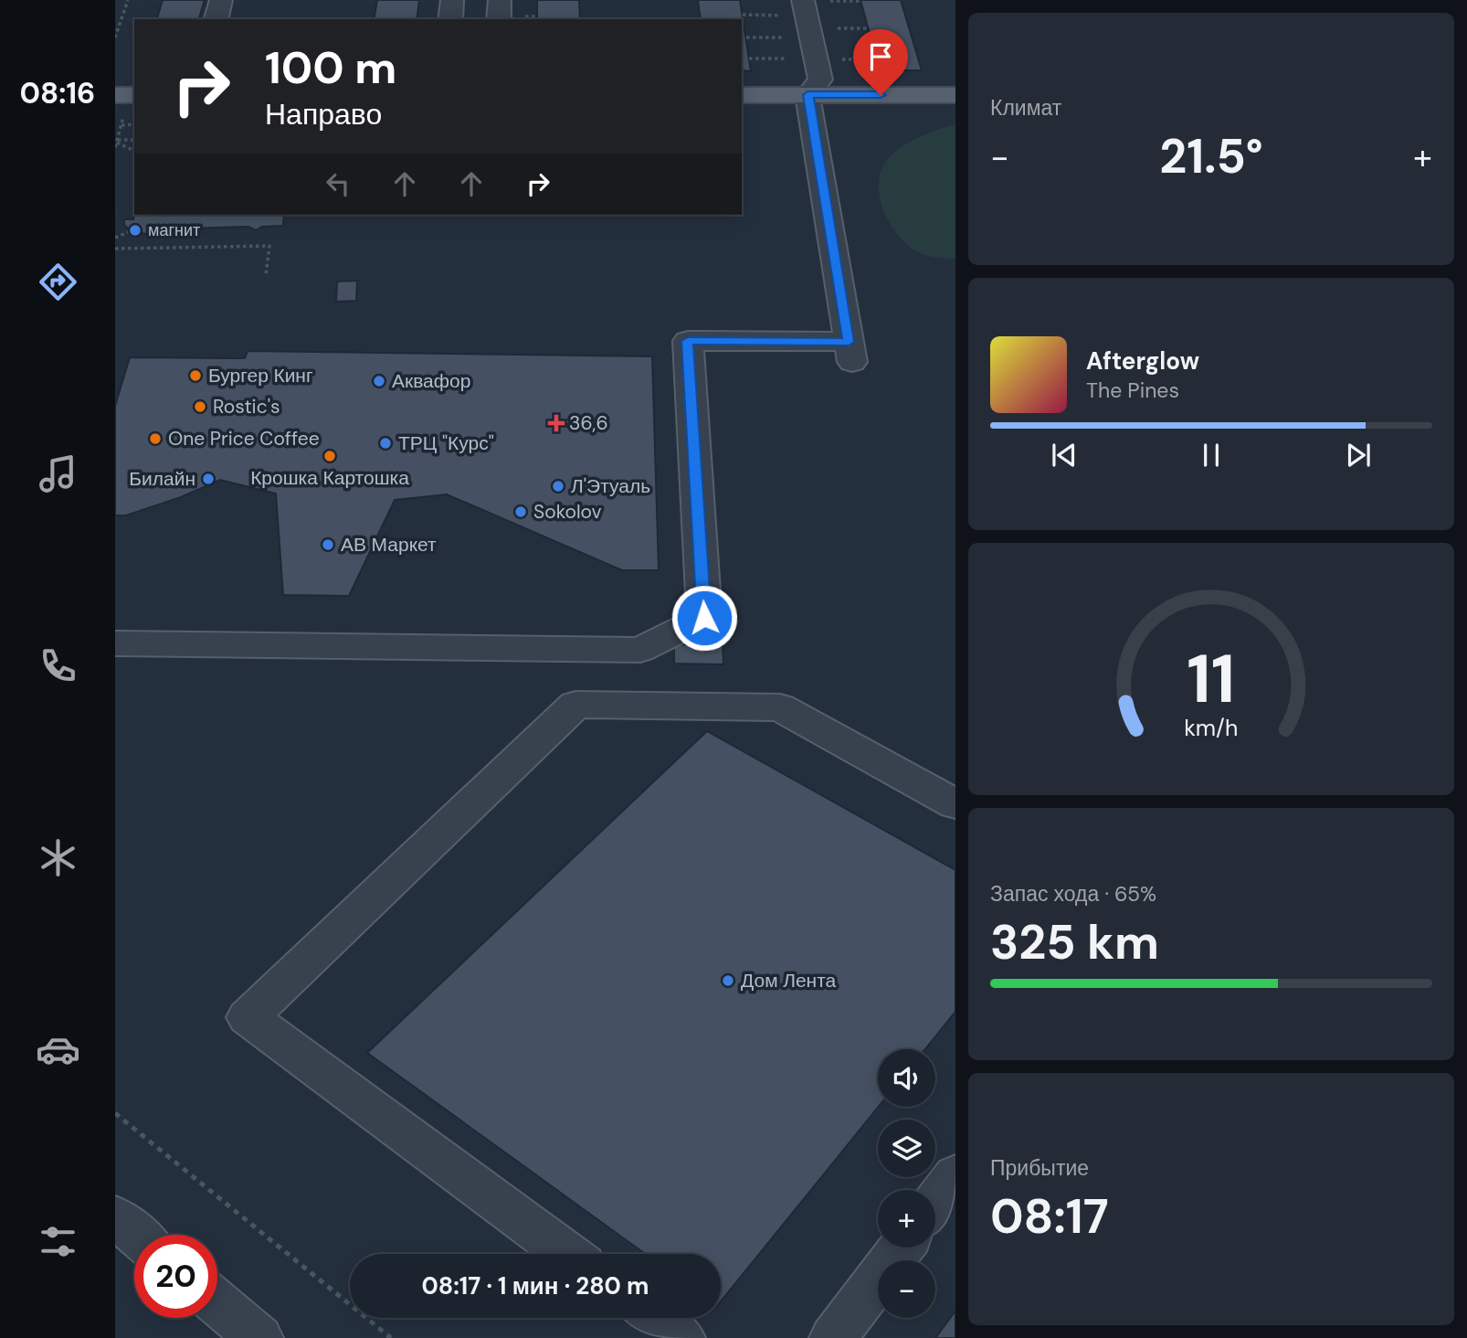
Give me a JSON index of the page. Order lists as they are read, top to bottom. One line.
{"places":{"other":["магнит","Бургер Кинг","Аквафор","Rostic's","One Price Coffee","ТРЦ \"Курс\"","Крошка Картошка","Билайн","Л'Этуаль","Sokolov","АВ Маркет","Дом Лента"],"health":["36,6"]},"page":{"tabs":"08:16","tile":["Климат",["Запас хода · 65%","325 km"],["Прибытие","08:17"]],"turn":["100 m","Направо"],"heat":["−","21.5°","+"],"song":["Afterglow","The Pines"],"map_buttons":["+","−"],"limit":"20","trip":"08:17 · 1 мин · 280 m","gauge":["11","km/h"]}}
